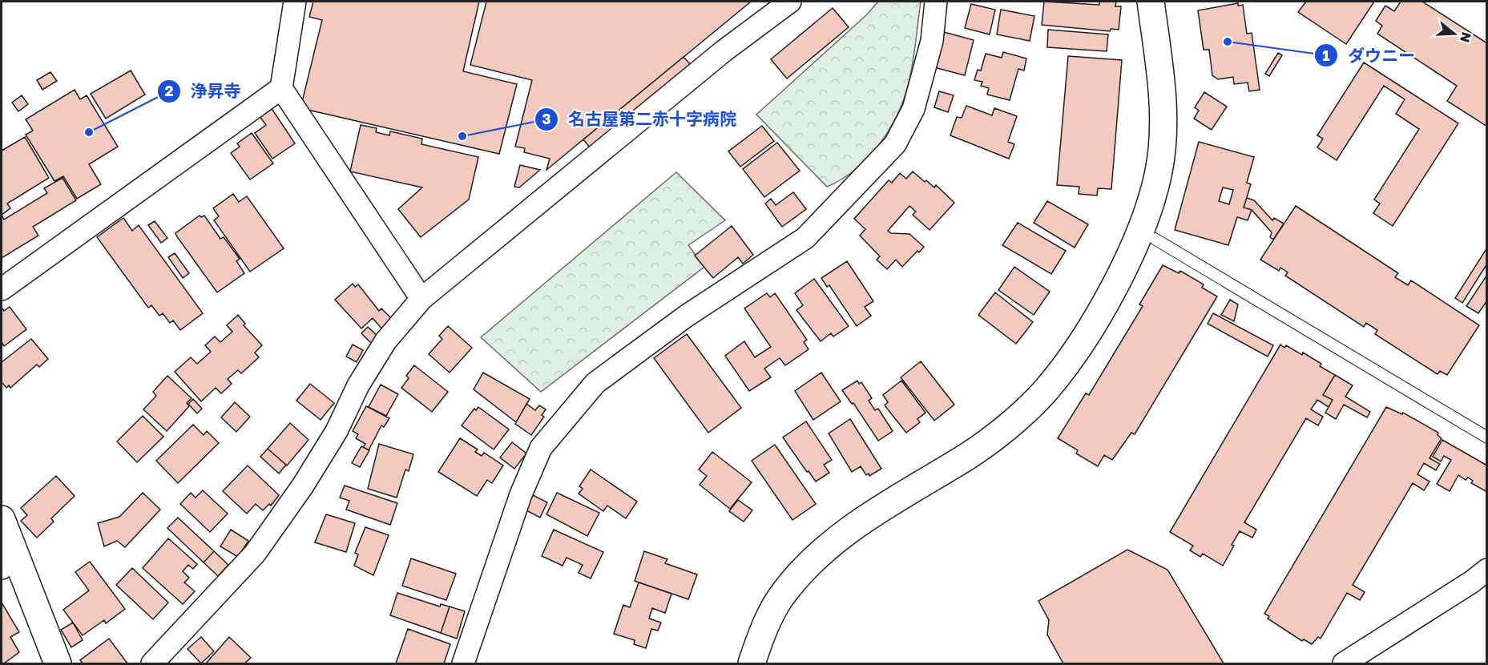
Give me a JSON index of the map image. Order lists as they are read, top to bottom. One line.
{"places":["ダウニー","浄昇寺","名古屋第二赤十字病院"],"north":"right"}
